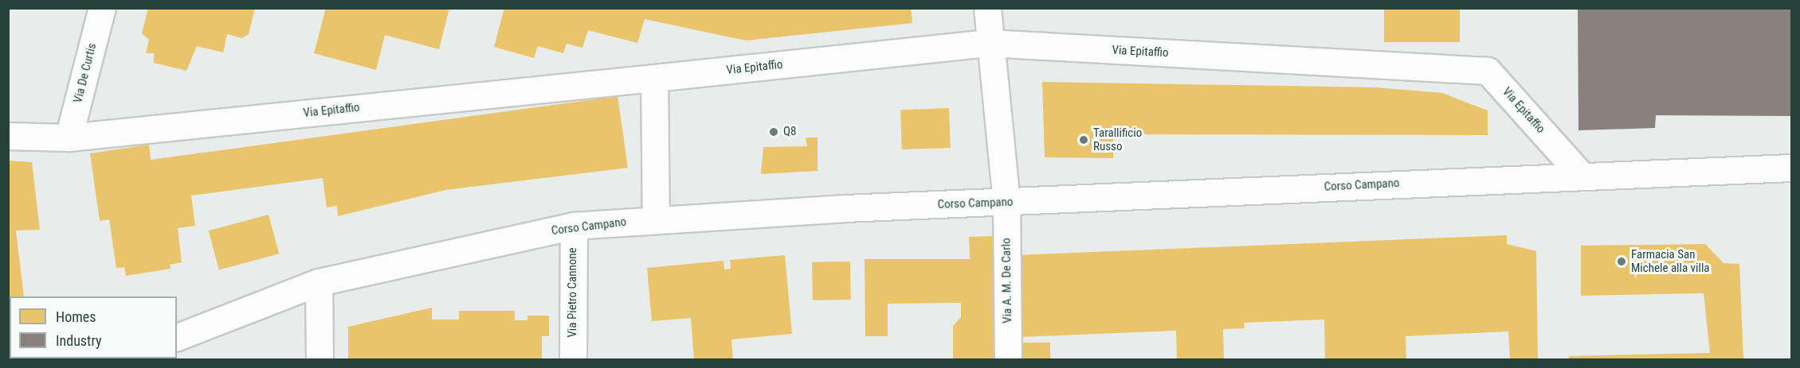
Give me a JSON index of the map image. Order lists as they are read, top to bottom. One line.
{"streets":{"street":["Via Epitaffio","Via De Curtis","Corso Campano","Via A. M. De Carlo","Via Pietro Cannone"]},"crossings":[["Via Epitaffio","Via De Curtis"],["Via Epitaffio","Corso Campano"],["Via Epitaffio","Via A. M. De Carlo"],["Corso Campano","Via A. M. De Carlo"],["Corso Campano","Via Pietro Cannone"]],"places":["Q8","Tarallificio Russo","Farmacia San Michele alla villa"],"legend":["Homes","Industry"]}
